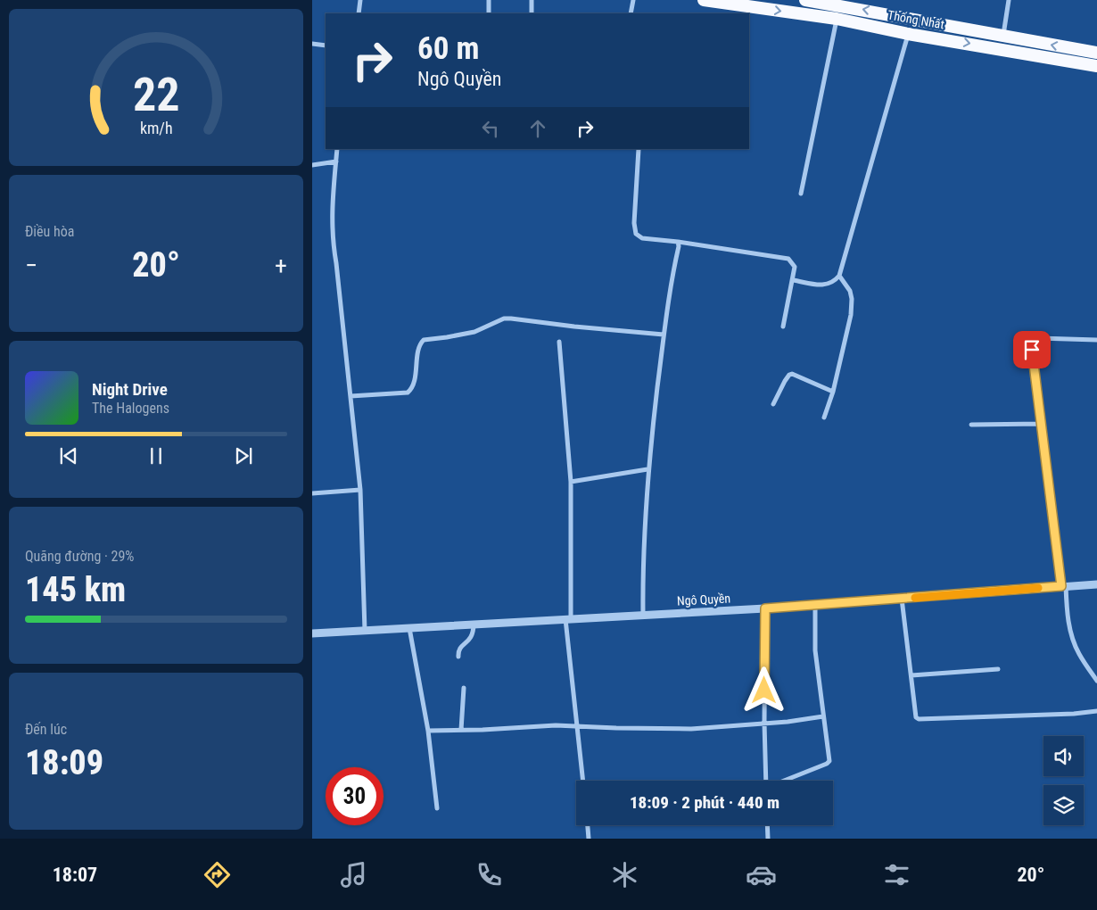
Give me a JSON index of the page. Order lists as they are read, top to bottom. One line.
{"streets":{"highway":["Thống Nhất"],"street":["Ngô Quyền"]},"page":{"turn":["60 m","Ngô Quyền"],"tile":["Điều hòa",["Quãng đường · 29%","145 km"],["Đến lúc","18:09"]],"heat":["−","20°","+"],"song":["Night Drive","The Halogens"],"limit":"30","trip":"18:09 · 2 phút · 440 m","tabs":["18:07","20°"],"gauge":["22","km/h"]}}
